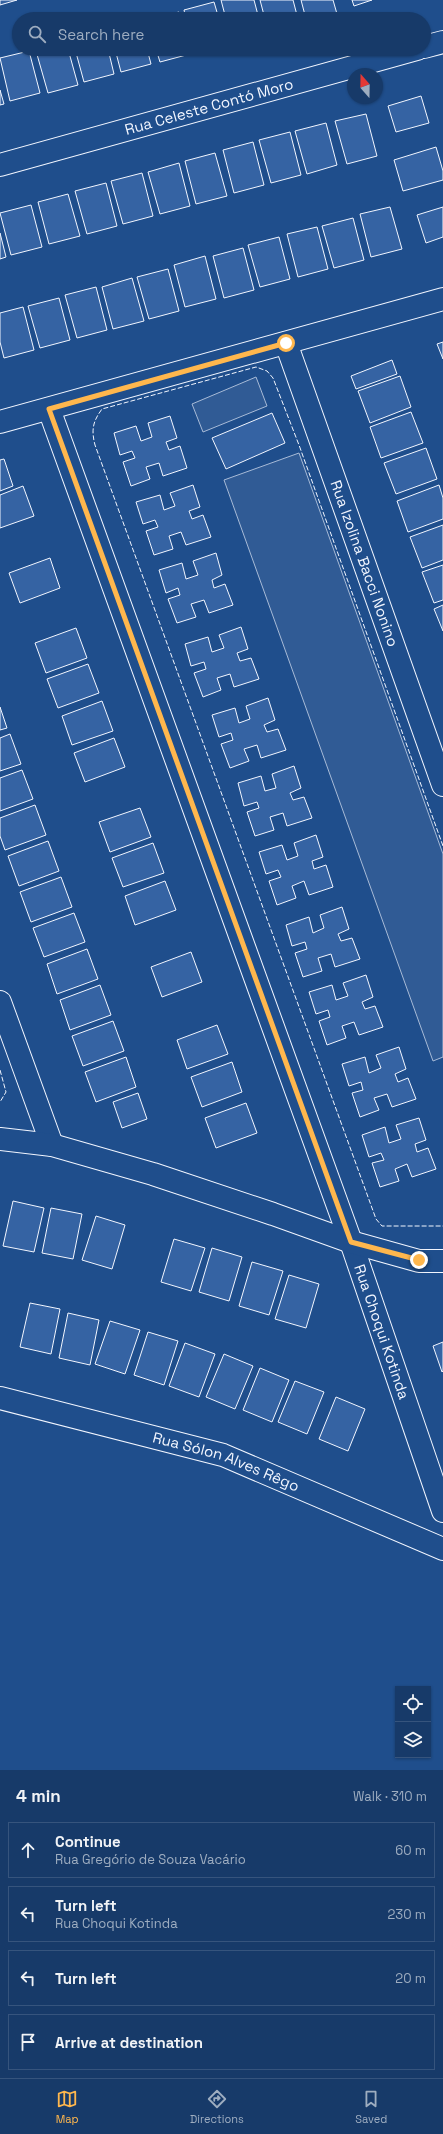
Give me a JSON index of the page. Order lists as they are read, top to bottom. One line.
{"streets":{"street":["Rua Celeste Contó Moro","Rua Izolina Bacci Nonino","Rua Choqui Kotinda","Rua Sólon Alves Rêgo"]},"north":"top","page":{"search":"Search here","heading":["4 min","Walk · 310 m"],"list":[["Continue","Rua Gregório de Souza Vacário","60 m"],["Turn left","Rua Choqui Kotinda","230 m"],["Turn left","20 m"],"Arrive at destination"],"nav":["Map","Directions","Saved"]}}
